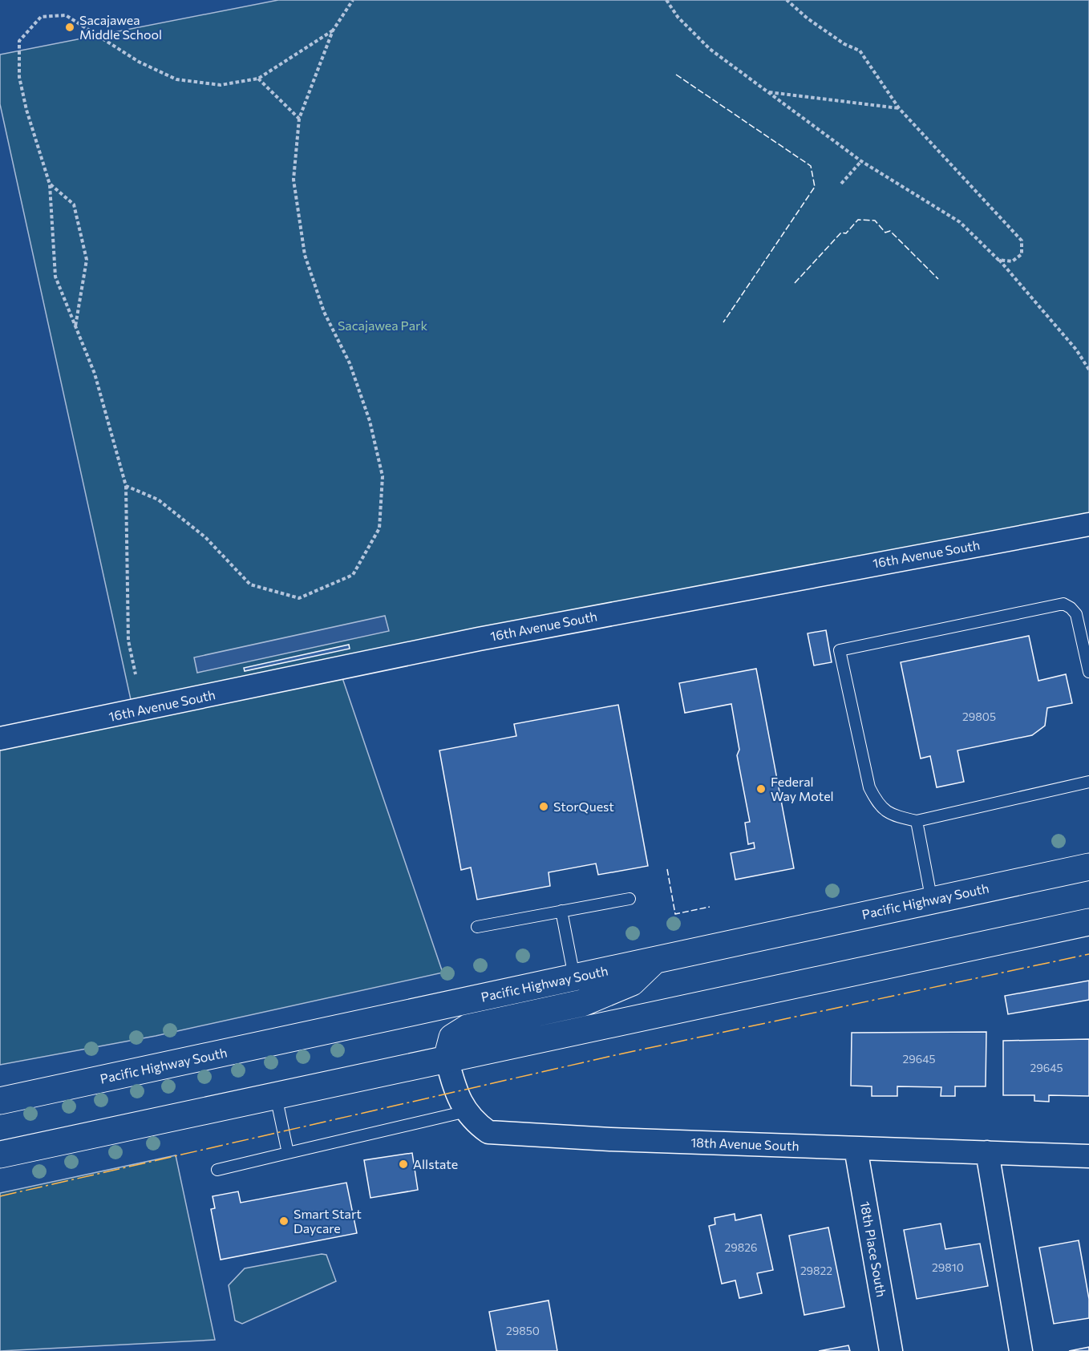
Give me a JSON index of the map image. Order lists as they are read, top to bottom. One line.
{"streets":{"main road":["Pacific Highway South"],"street":["16th Avenue South","18th Avenue South","18th Place South"]},"crossings":[["18th Avenue South","18th Place South"]],"parks":["Sacajawea Park"],"places":["Sacajawea Middle School","Federal Way Motel","StorQuest","Allstate","Smart Start Daycare"],"house_numbers":["29805","29645","29645","29826","29810","29822","29850"]}
